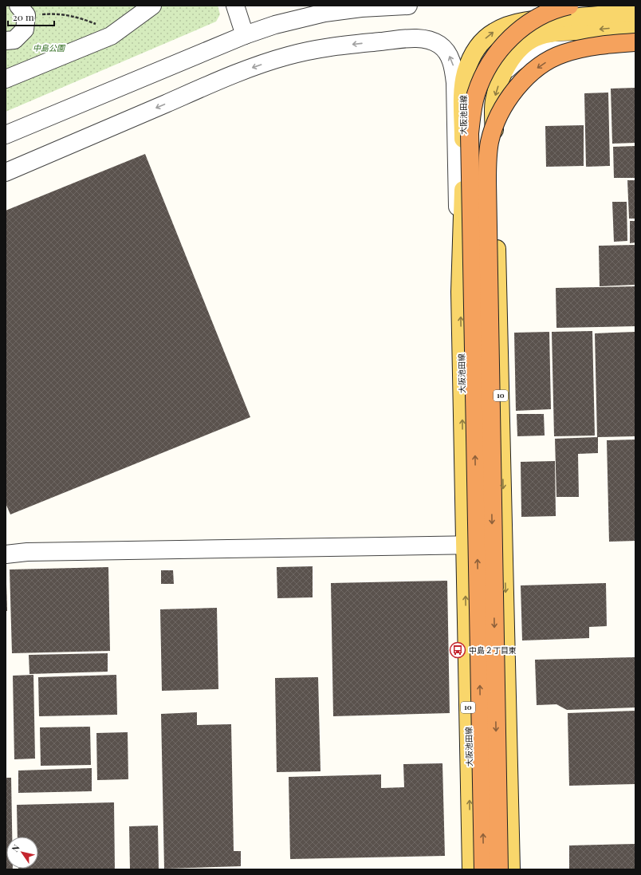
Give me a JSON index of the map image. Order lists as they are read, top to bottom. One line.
{"streets":{"main road":["大阪池田線","10"]},"parks":["中島公園"],"places":{"bus stop":["中島２丁目東"]},"scale_bar":"20 m","north":"top left"}
